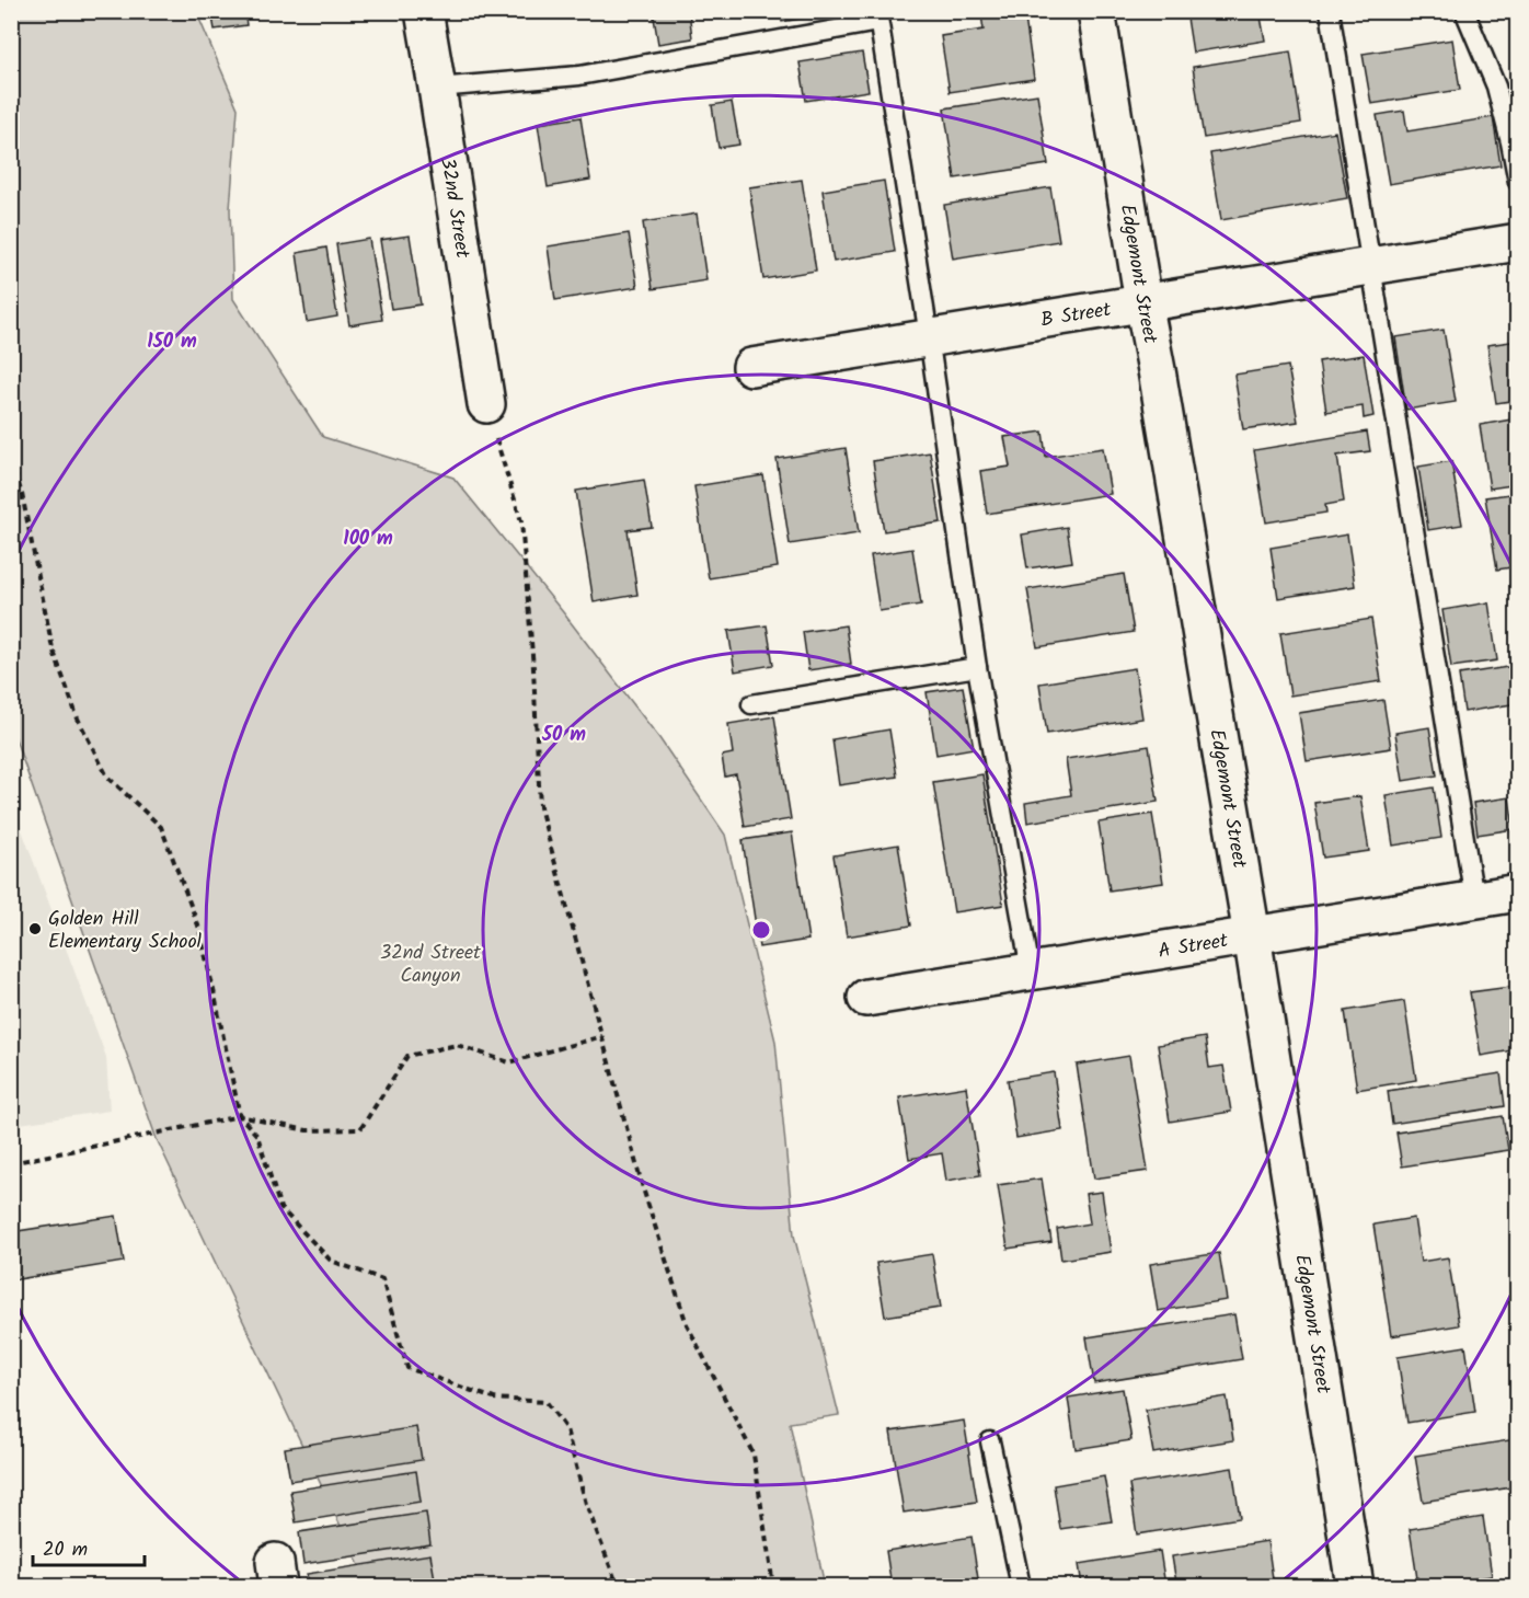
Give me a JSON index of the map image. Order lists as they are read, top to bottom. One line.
{"streets":{"street":["32nd Street","Edgemont Street","B Street","A Street"]},"crossings":[["Edgemont Street","B Street"],["Edgemont Street","A Street"]],"parks":["32nd Street Canyon"],"places":["Golden Hill Elementary School"],"scale_bar":"20 m","rings":["150 m","100 m","50 m"]}
